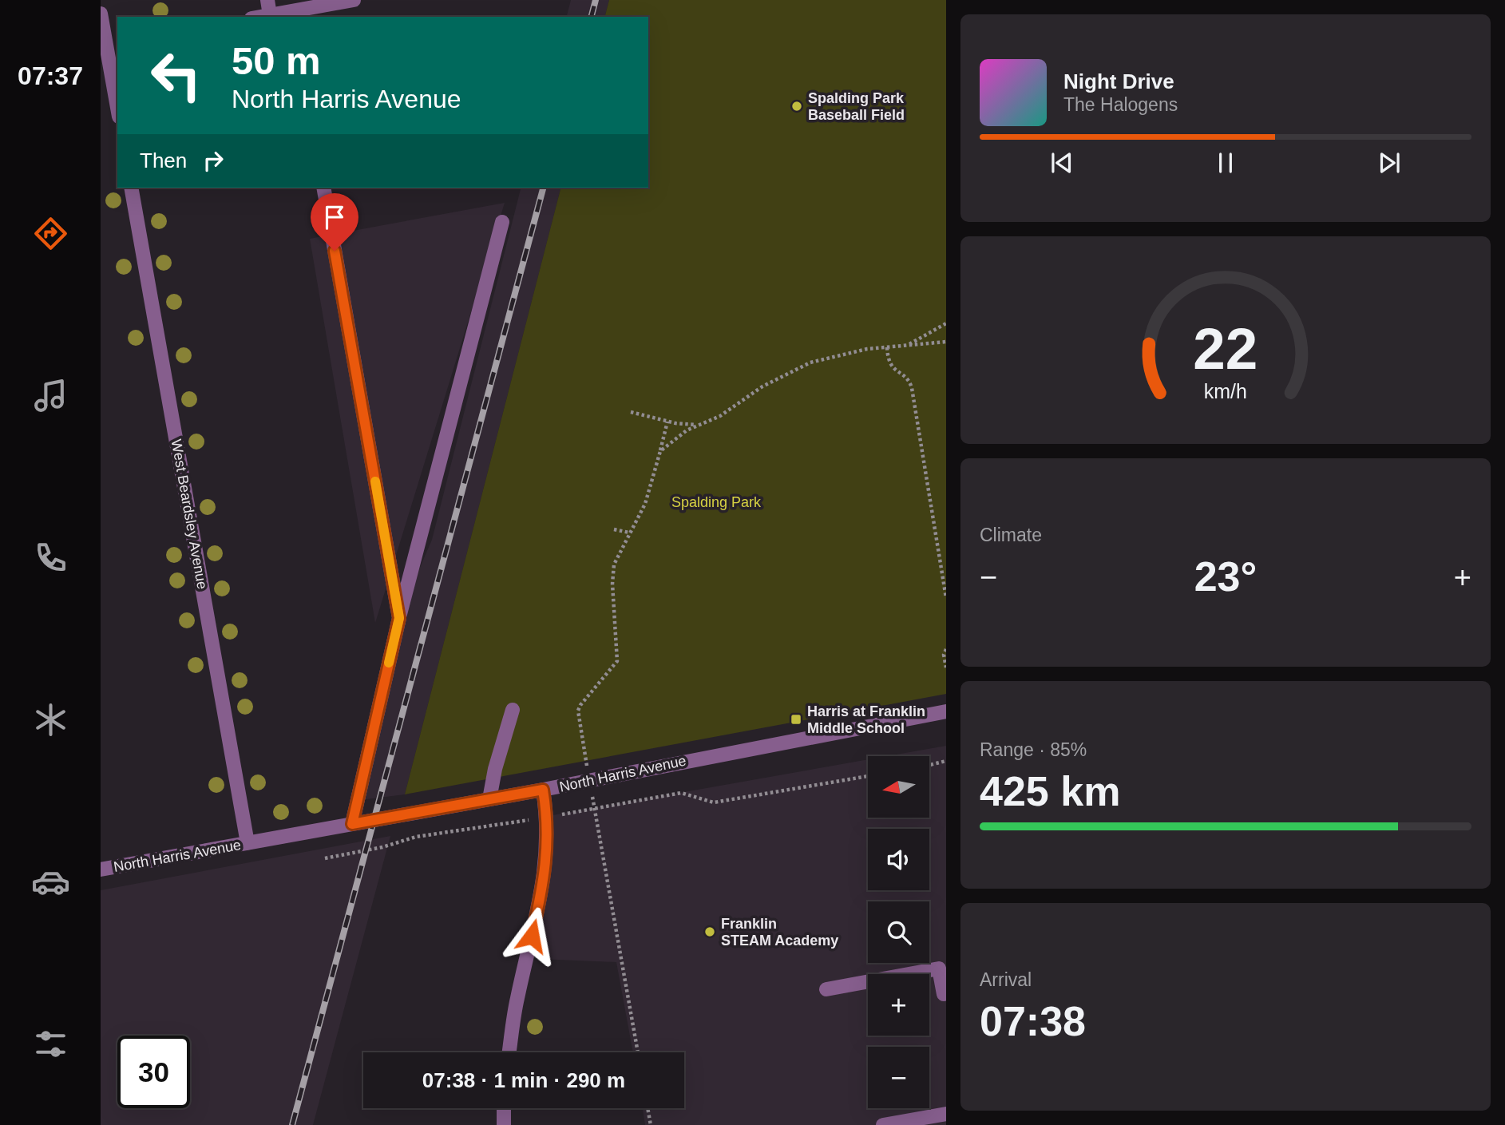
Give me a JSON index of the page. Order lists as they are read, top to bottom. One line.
{"streets":{"street":["West Beardsley Avenue","North Harris Avenue"]},"crossings":[["West Beardsley Avenue","North Harris Avenue"]],"parks":["Spalding Park"],"places":{"other":["Spalding Park Baseball Field","Franklin STEAM Academy"],"transit":["Harris at Franklin Middle School"]},"north":"left","page":{"tabs":"07:37","turn":["50 m","North Harris Avenue"],"song":["Night Drive","The Halogens"],"then":"Then","tile":["Climate",["Range · 85%","425 km"],["Arrival","07:38"]],"heat":["−","23°","+"],"map_buttons":["+","−"],"limit":"30","trip":"07:38 · 1 min · 290 m","gauge":["22","km/h"]}}
